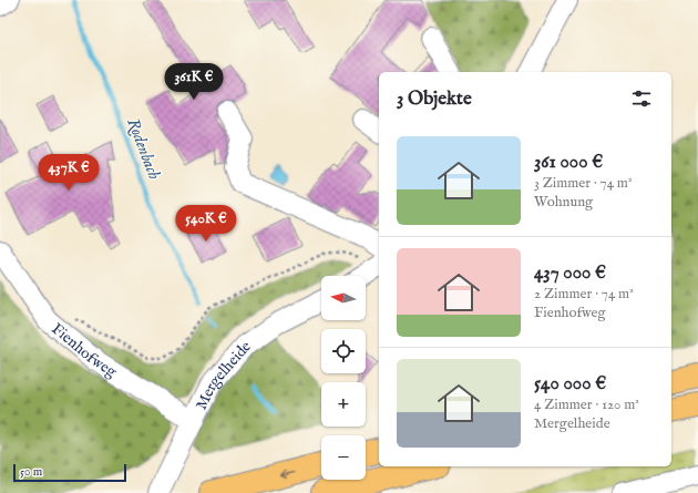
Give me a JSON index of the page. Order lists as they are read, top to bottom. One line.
{"streets":{"street":["Fienhofweg","Mergelheide"]},"crossings":[["Fienhofweg","Mergelheide"]],"water":["Rodenbach"],"scale_bar":"50 m","north":"left","page":{"price":["361K €","437K €","540K €"],"heading":"3 Objekte","list":[{"name":"361 000 €","note":"3 Zimmer · 74 m² · Wohnung"},{"name":"437 000 €","note":"2 Zimmer · 74 m² · Fienhofweg"},{"name":"540 000 €","note":"4 Zimmer · 120 m² · Mergelheide"}],"map_buttons":["+","−"],"scale":"50 m"}}
